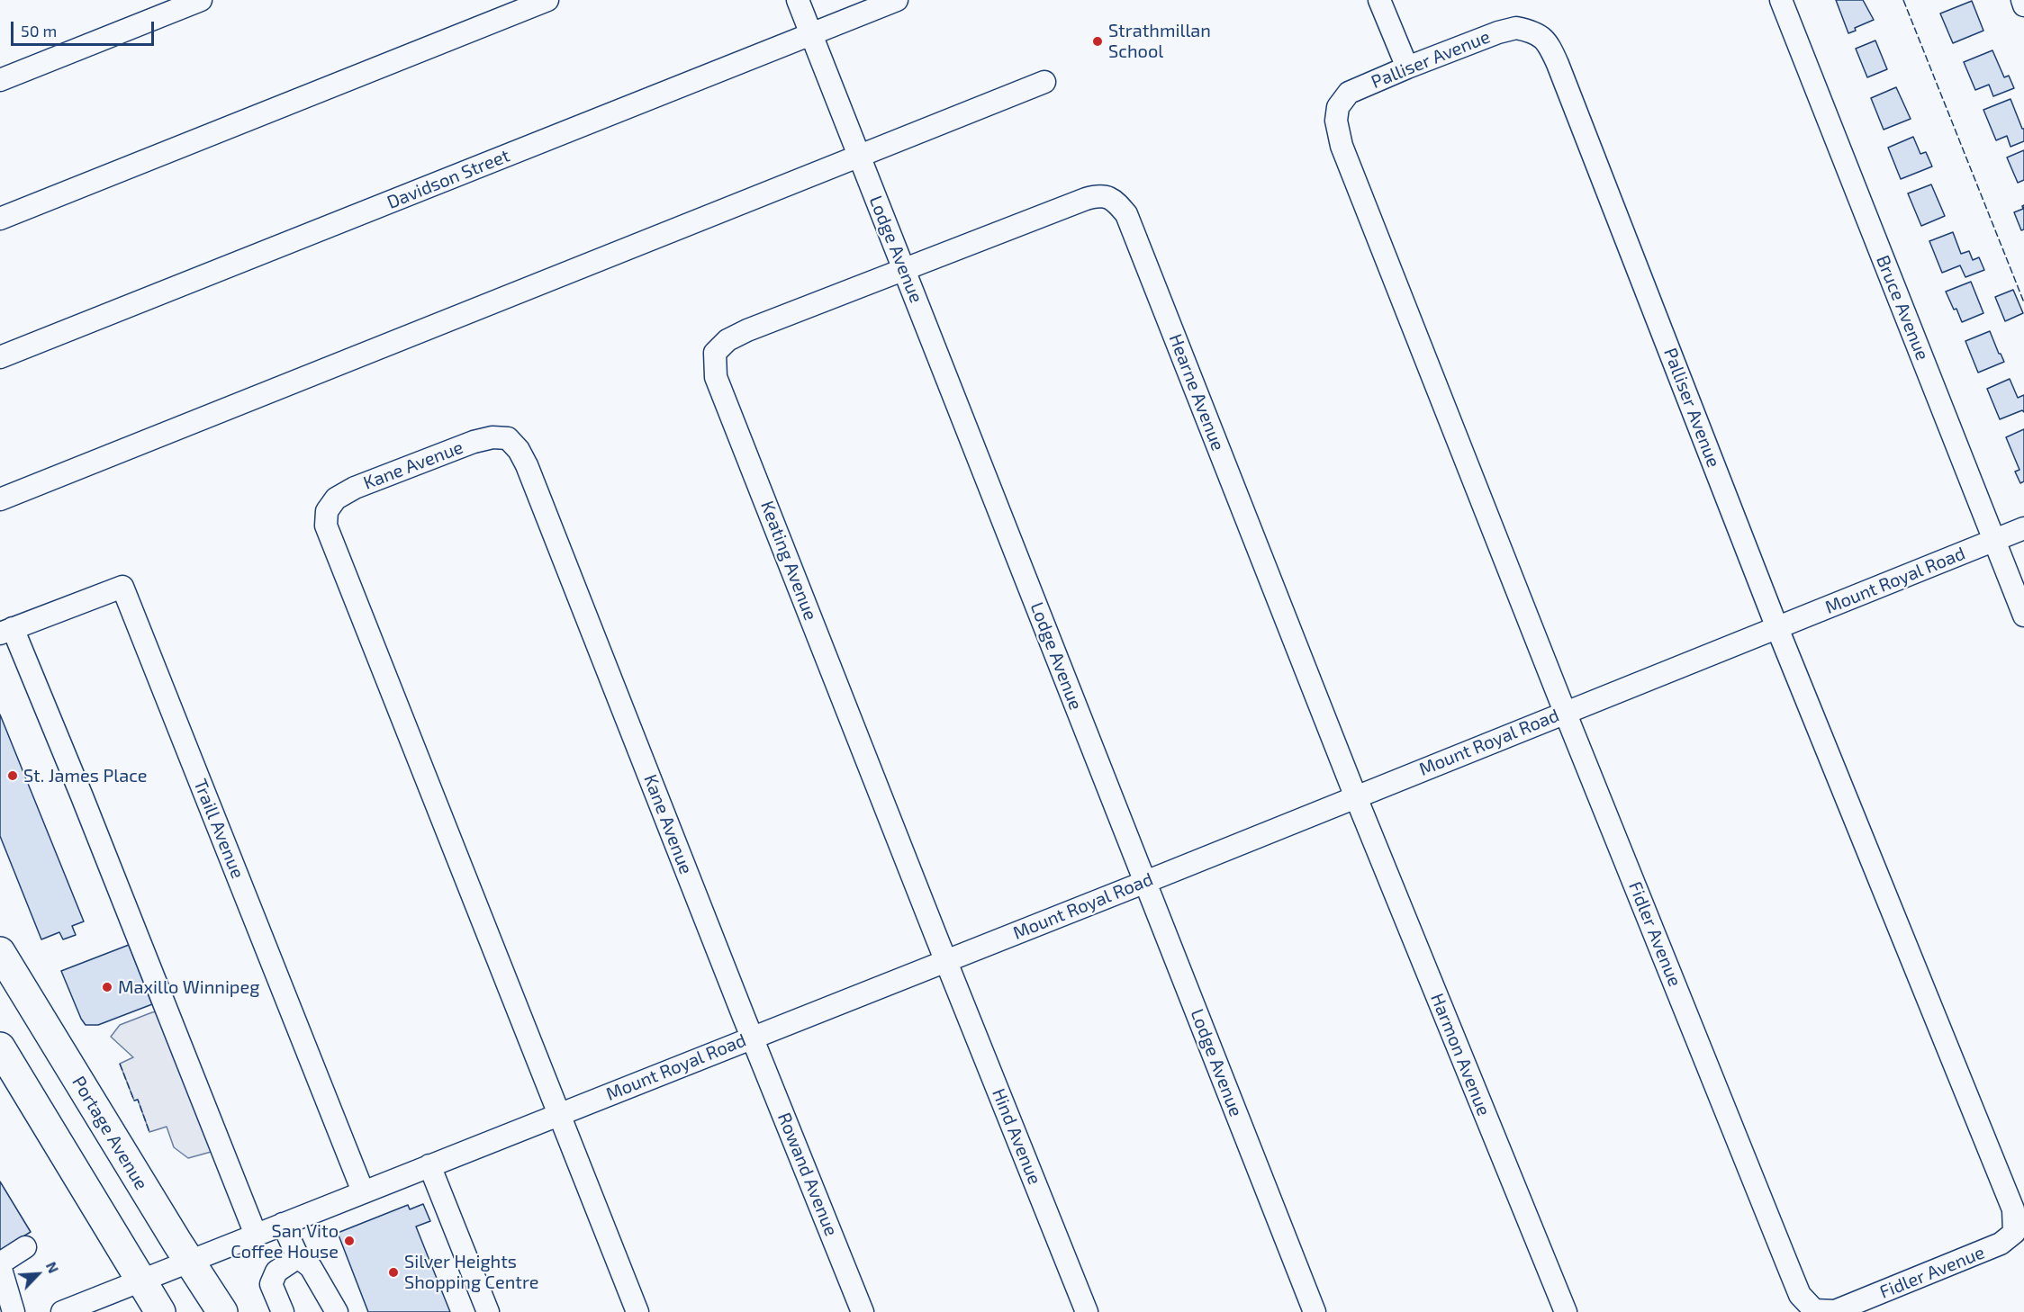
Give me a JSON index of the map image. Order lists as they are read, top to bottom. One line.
{"streets":{"highway":["Portage Avenue"],"street":["Palliser Avenue","Davidson Street","Lodge Avenue","Bruce Avenue","Hearne Avenue","Kane Avenue","Keating Avenue","Mount Royal Road","Traill Avenue","Fidler Avenue","Harmon Avenue","Hind Avenue","Rowand Avenue"]},"crossings":[["Palliser Avenue","Mount Royal Road"],["Palliser Avenue","Fidler Avenue"],["Davidson Street","Lodge Avenue"],["Lodge Avenue","Hearne Avenue"],["Lodge Avenue","Keating Avenue"],["Lodge Avenue","Mount Royal Road"],["Bruce Avenue","Mount Royal Road"],["Hearne Avenue","Keating Avenue"],["Hearne Avenue","Mount Royal Road"],["Hearne Avenue","Harmon Avenue"],["Kane Avenue","Mount Royal Road"],["Kane Avenue","Rowand Avenue"],["Keating Avenue","Mount Royal Road"],["Keating Avenue","Hind Avenue"],["Mount Royal Road","Traill Avenue"],["Mount Royal Road","Fidler Avenue"],["Mount Royal Road","Harmon Avenue"],["Mount Royal Road","Portage Avenue"],["Mount Royal Road","Hind Avenue"],["Mount Royal Road","Rowand Avenue"]],"places":["Strathmillan School","St. James Place","Maxillo Winnipeg","San Vito Coffee House","Silver Heights Shopping Centre"],"scale_bar":"50 m","north":"top right"}
